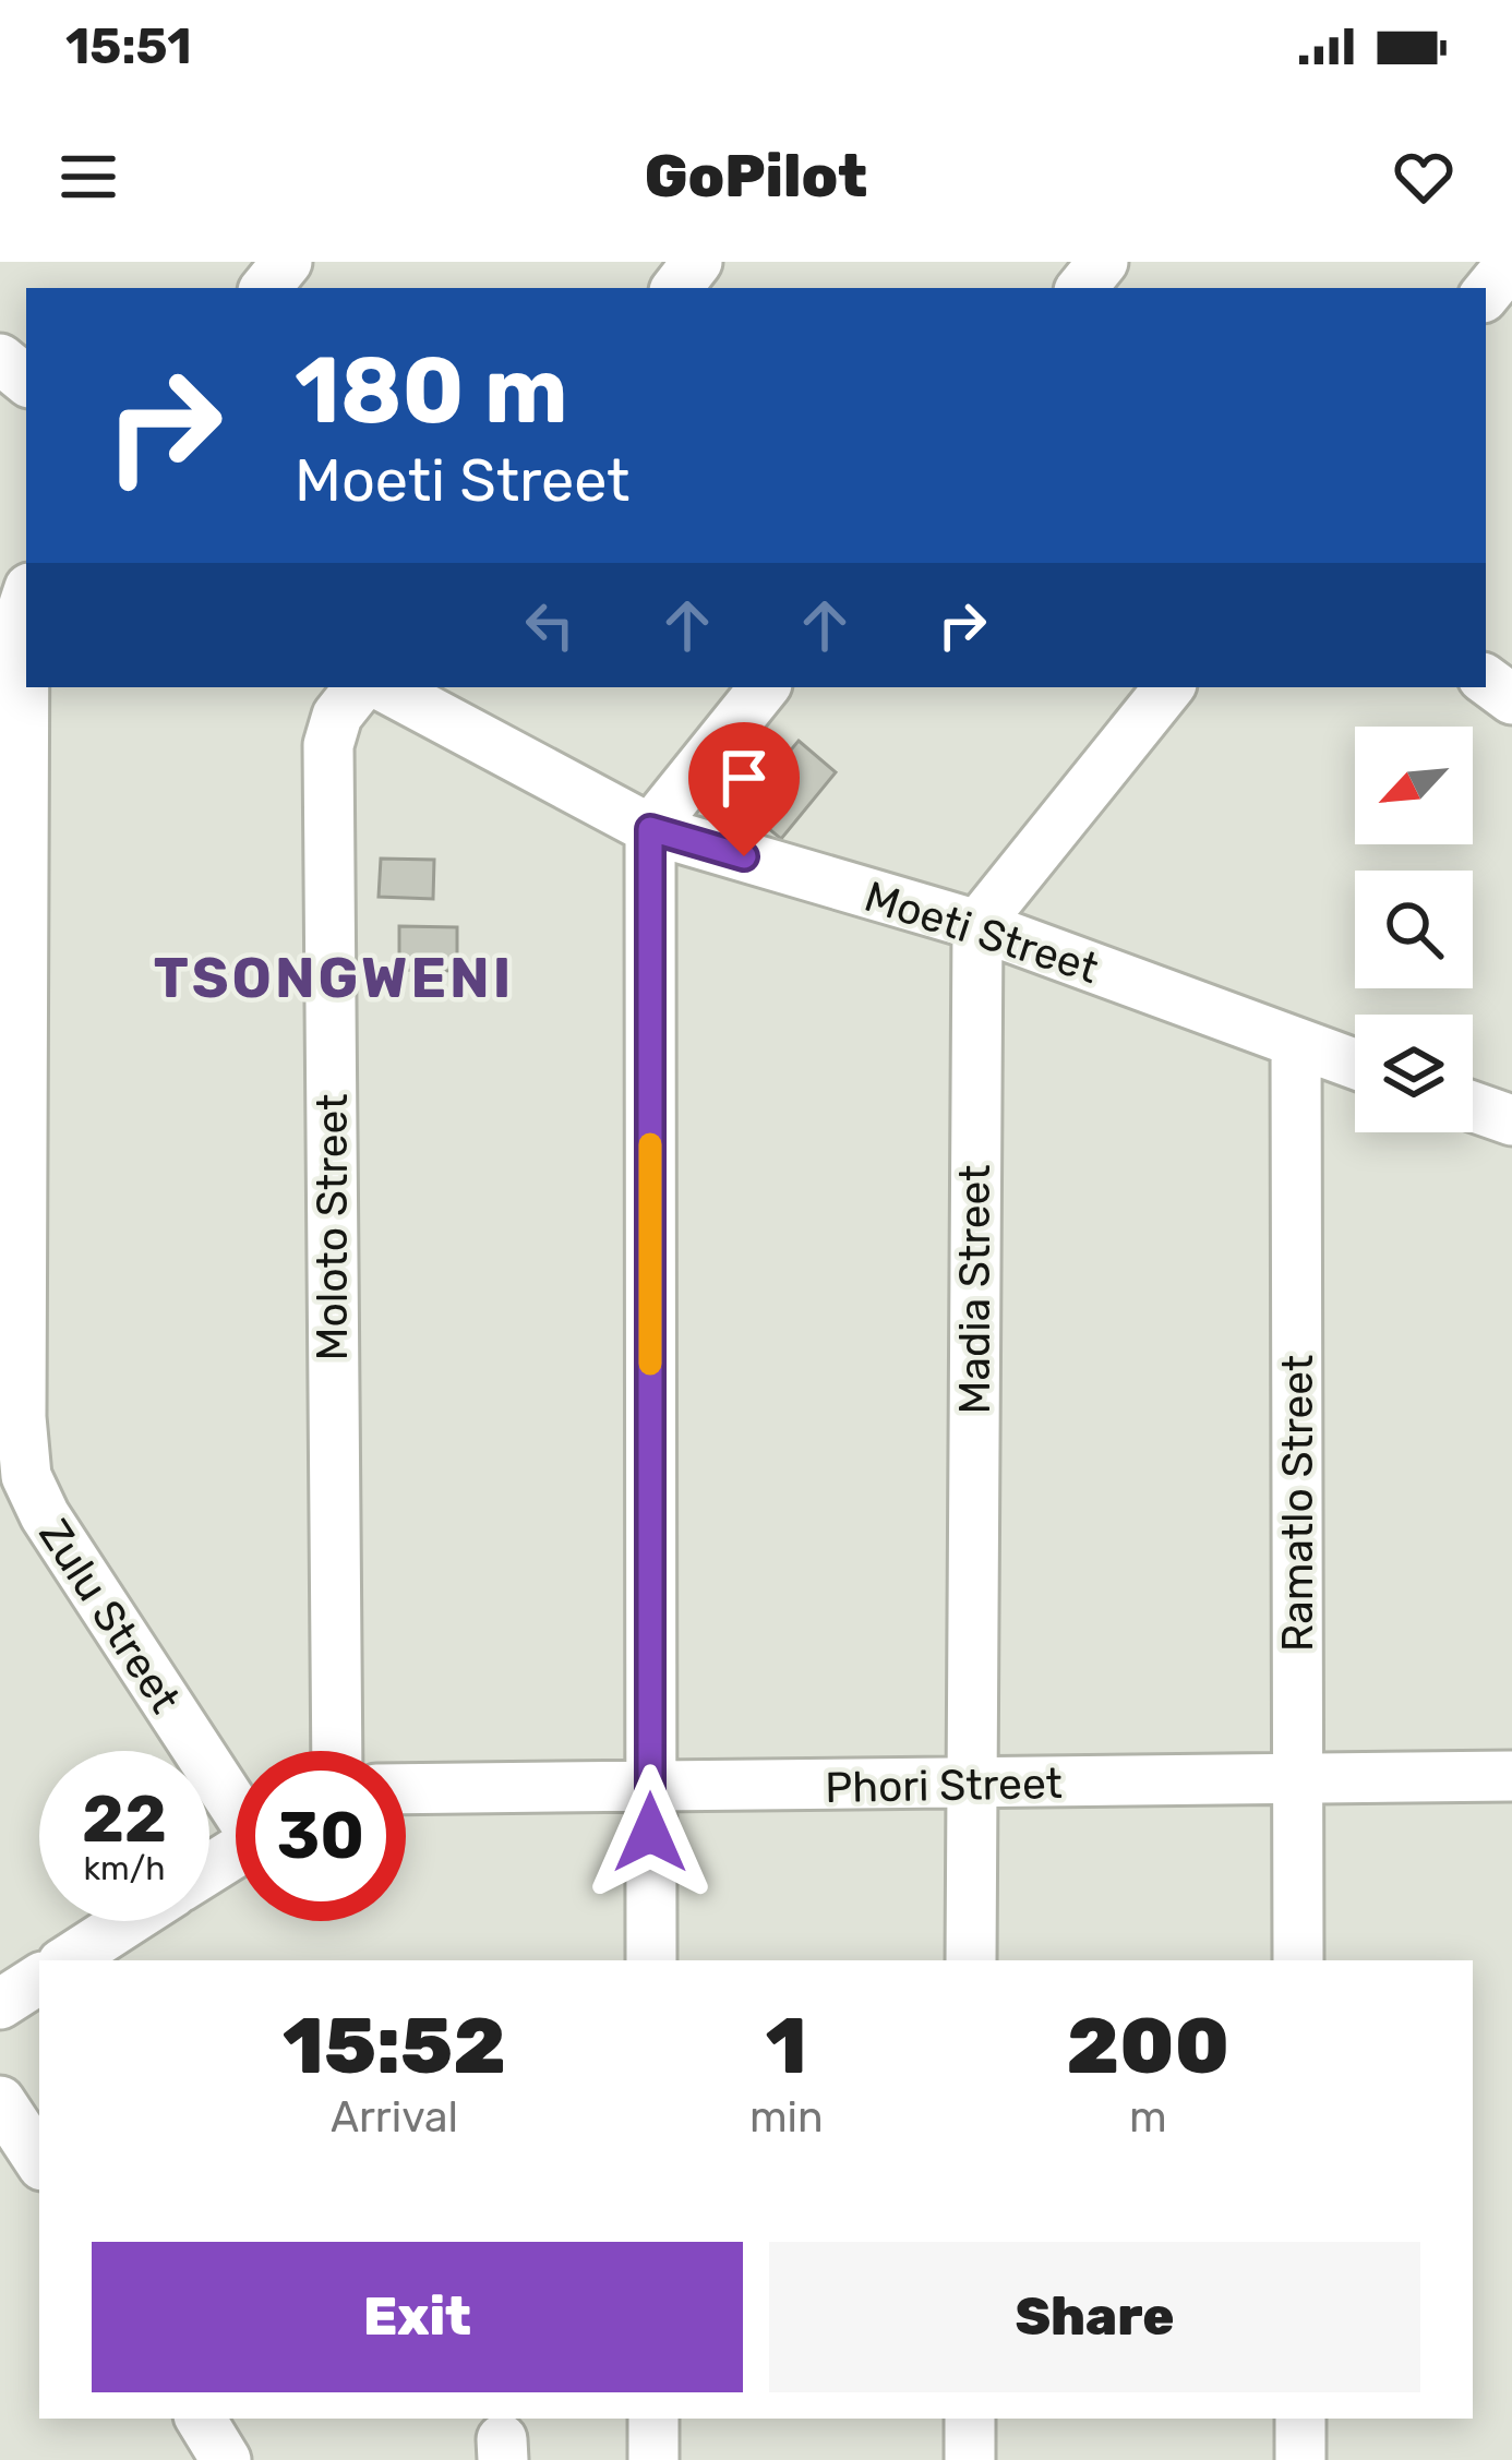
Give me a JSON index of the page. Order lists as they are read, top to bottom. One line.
{"streets":{"street":["Moeti Street","Moloto Street","Madia Street","Ramatlo Street","Zulu Street","Phori Street"]},"crossings":[["Moeti Street","Madia Street"],["Moeti Street","Ramatlo Street"],["Madia Street","Phori Street"],["Ramatlo Street","Phori Street"]],"districts":["TSONGWENI"],"north":"bottom left","page":{"status":"15:51","header":"GoPilot","turn":["180 m","Moeti Street"],"speed":"22 km/h","limit":"30","eta":["15:52","Arrival","1","min","200","m"],"buttons":["Exit","Share"]}}
